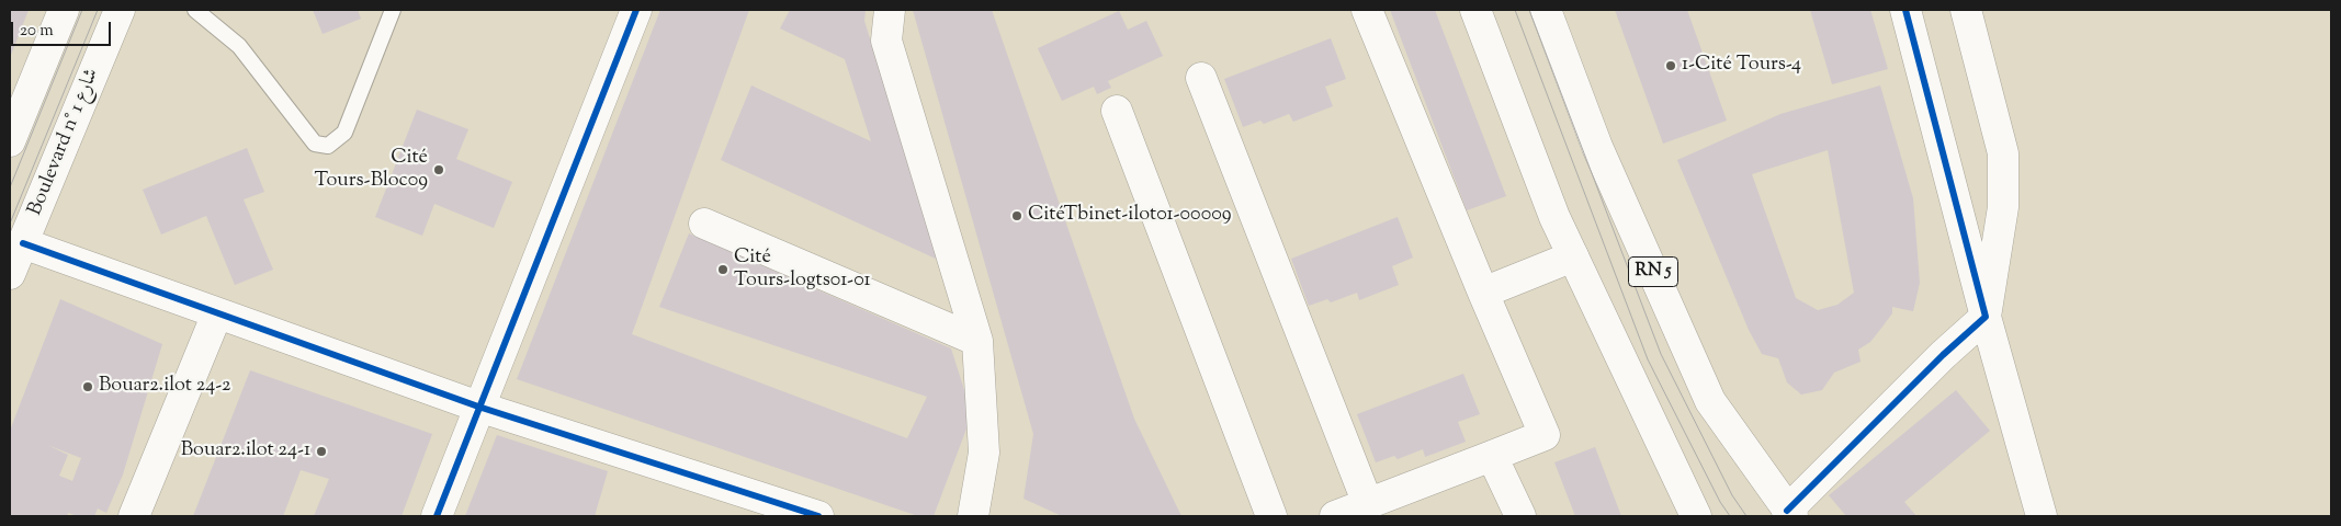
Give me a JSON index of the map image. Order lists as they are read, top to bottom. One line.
{"streets":{"street":["Boulevard n° شارع 1","RN 5"]},"places":["1-Cité Tours-4","Cité Tours-Bloc09","CitéTbinet-ilot01-00009","Cité Tours-logts01-01","Bouar2.ilot 24-2","Bouar2.ilot 24-1"],"scale_bar":"20 m"}
